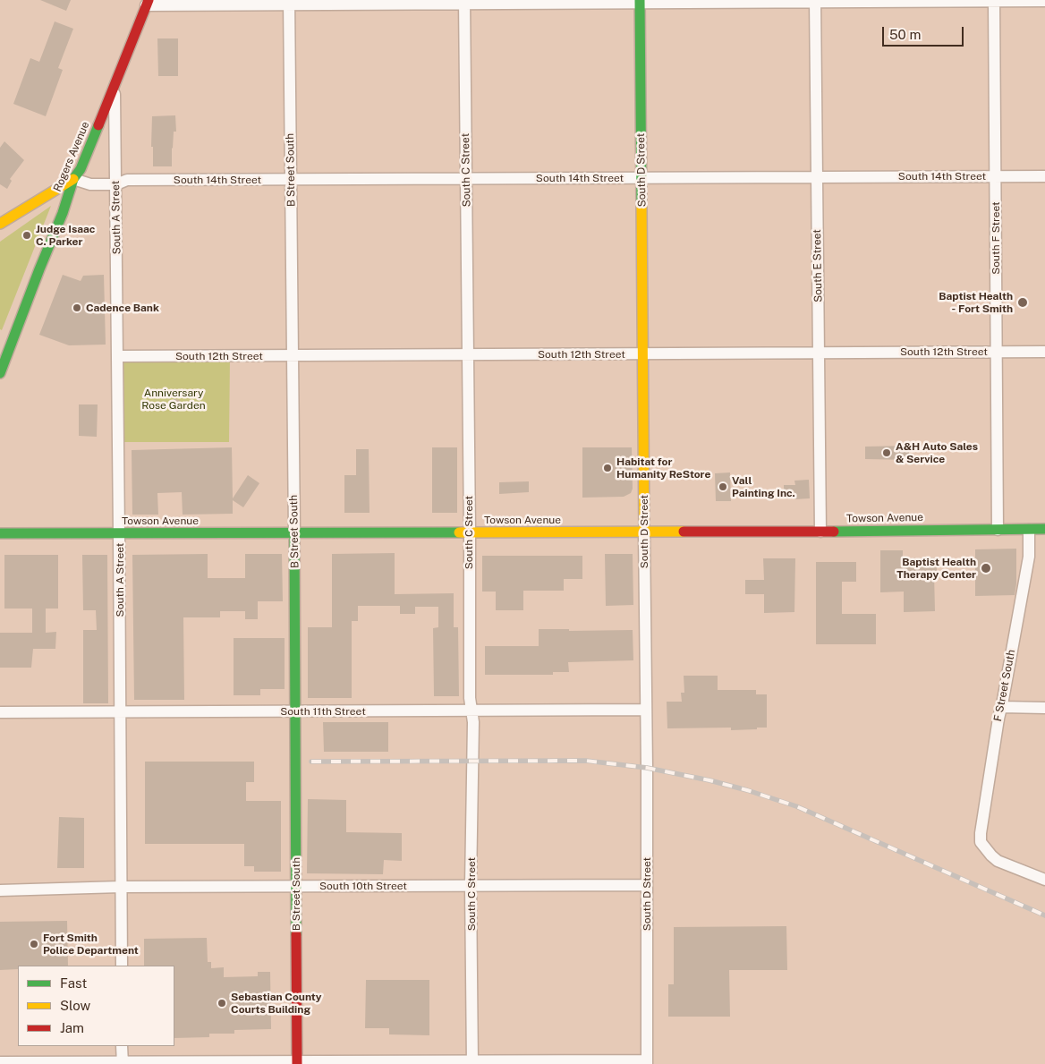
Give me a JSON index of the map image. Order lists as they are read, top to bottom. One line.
{"streets":{"main road":["Rogers Avenue","B Street South","South D Street","Towson Avenue"],"street":["South C Street","South 14th Street","South A Street","South F Street","South E Street","South 12th Street","F Street South","South 11th Street","South 10th Street"]},"crossings":[["Rogers Avenue","South 14th Street"],["Rogers Avenue","South A Street"],["B Street South","South 14th Street"],["B Street South","South 12th Street"],["B Street South","Towson Avenue"],["B Street South","South 11th Street"],["B Street South","South 10th Street"],["South C Street","South 14th Street"],["South C Street","South 12th Street"],["South C Street","Towson Avenue"],["South C Street","South 11th Street"],["South C Street","South 10th Street"],["South D Street","South 14th Street"],["South D Street","South 12th Street"],["South D Street","Towson Avenue"],["South D Street","South 11th Street"],["South D Street","South 10th Street"],["South 14th Street","South A Street"],["South 14th Street","South F Street"],["South 14th Street","South E Street"],["South A Street","South 12th Street"],["South A Street","Towson Avenue"],["South A Street","South 11th Street"],["South A Street","South 10th Street"],["South F Street","South 12th Street"],["South F Street","Towson Avenue"],["South E Street","South 12th Street"],["South E Street","Towson Avenue"],["Towson Avenue","F Street South"]],"parks":["Anniversary Rose Garden"],"places":["Judge Isaac C. Parker","Baptist Health - Fort Smith","Cadence Bank","A&H Auto Sales & Service","Habitat for Humanity ReStore","Vall Painting Inc.","Baptist Health Therapy Center","Fort Smith Police Department","Sebastian County Courts Building"],"legend":["Fast","Slow","Jam"],"scale_bar":"50 m"}
